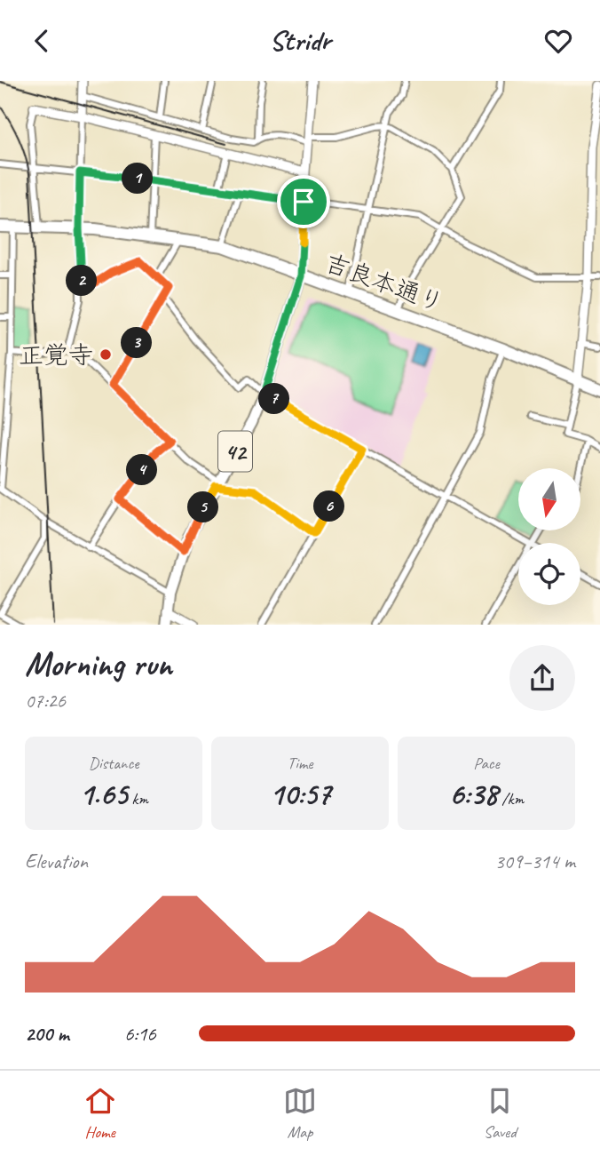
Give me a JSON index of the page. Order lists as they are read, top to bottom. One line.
{"streets":{"highway":["吉良本通り"],"main road":["42"]},"crossings":[["吉良本通り","42"]],"places":["正覚寺"],"north":"bottom","page":{"header":"Stridr","pins":["1","2","3","7","4","6","5"],"heading":["Morning run","07:26"],"stats":[["Distance","1.65 km"],["Time","10:57"],["Pace","6:38 /km"]],"chart":["Elevation","309–314 m"],"list":[{"name":"200 m","note":"6:16"}],"tabs":["Home","Map","Saved"]}}
